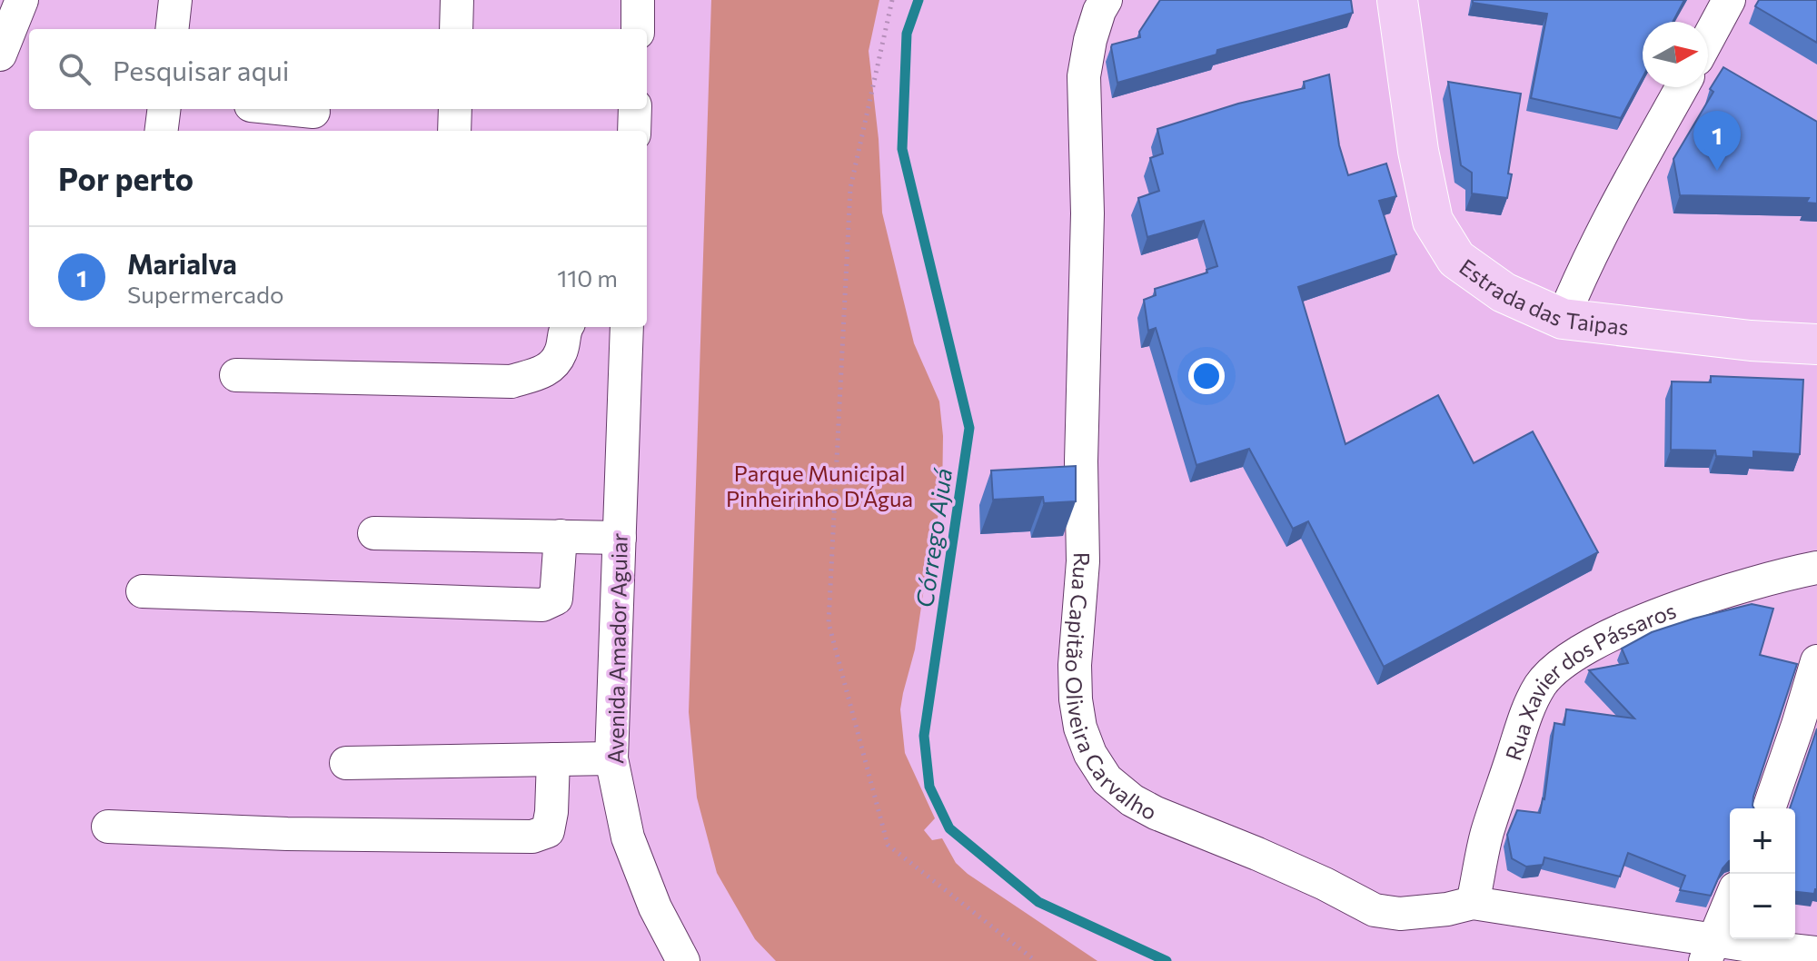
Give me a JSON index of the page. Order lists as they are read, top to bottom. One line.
{"streets":{"main road":["Estrada das Taipas"],"street":["Avenida Amador Aguiar","Rua Capitão Oliveira Carvalho","Rua Xavier dos Pássaros"]},"crossings":[["Rua Capitão Oliveira Carvalho","Rua Xavier dos Pássaros"]],"water":["Córrego Ajuá"],"parks":["Parque Municipal Pinheirinho D'Água"],"north":"right","page":{"search":"Pesquisar aqui","pins":"1","heading":"Por perto","list":[{"mark":"1","name":"Marialva","note":"Supermercado","value":"110 m"}],"map_buttons":["+","−"]}}
